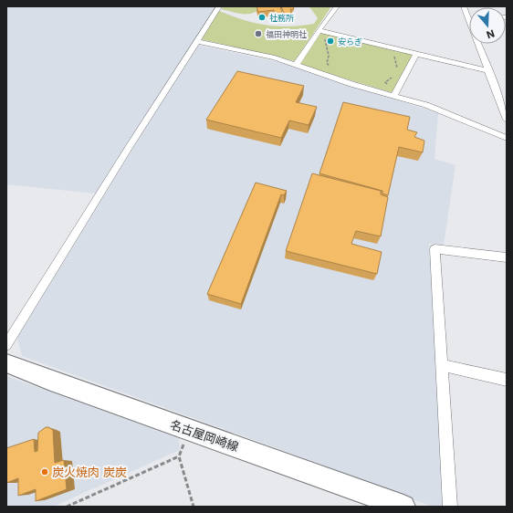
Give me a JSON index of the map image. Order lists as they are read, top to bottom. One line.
{"streets":{"main road":["名古屋岡崎線"]},"places":["社務所","福田神明社","安らぎ","炭火焼肉 炭炭"],"north":"bottom"}
